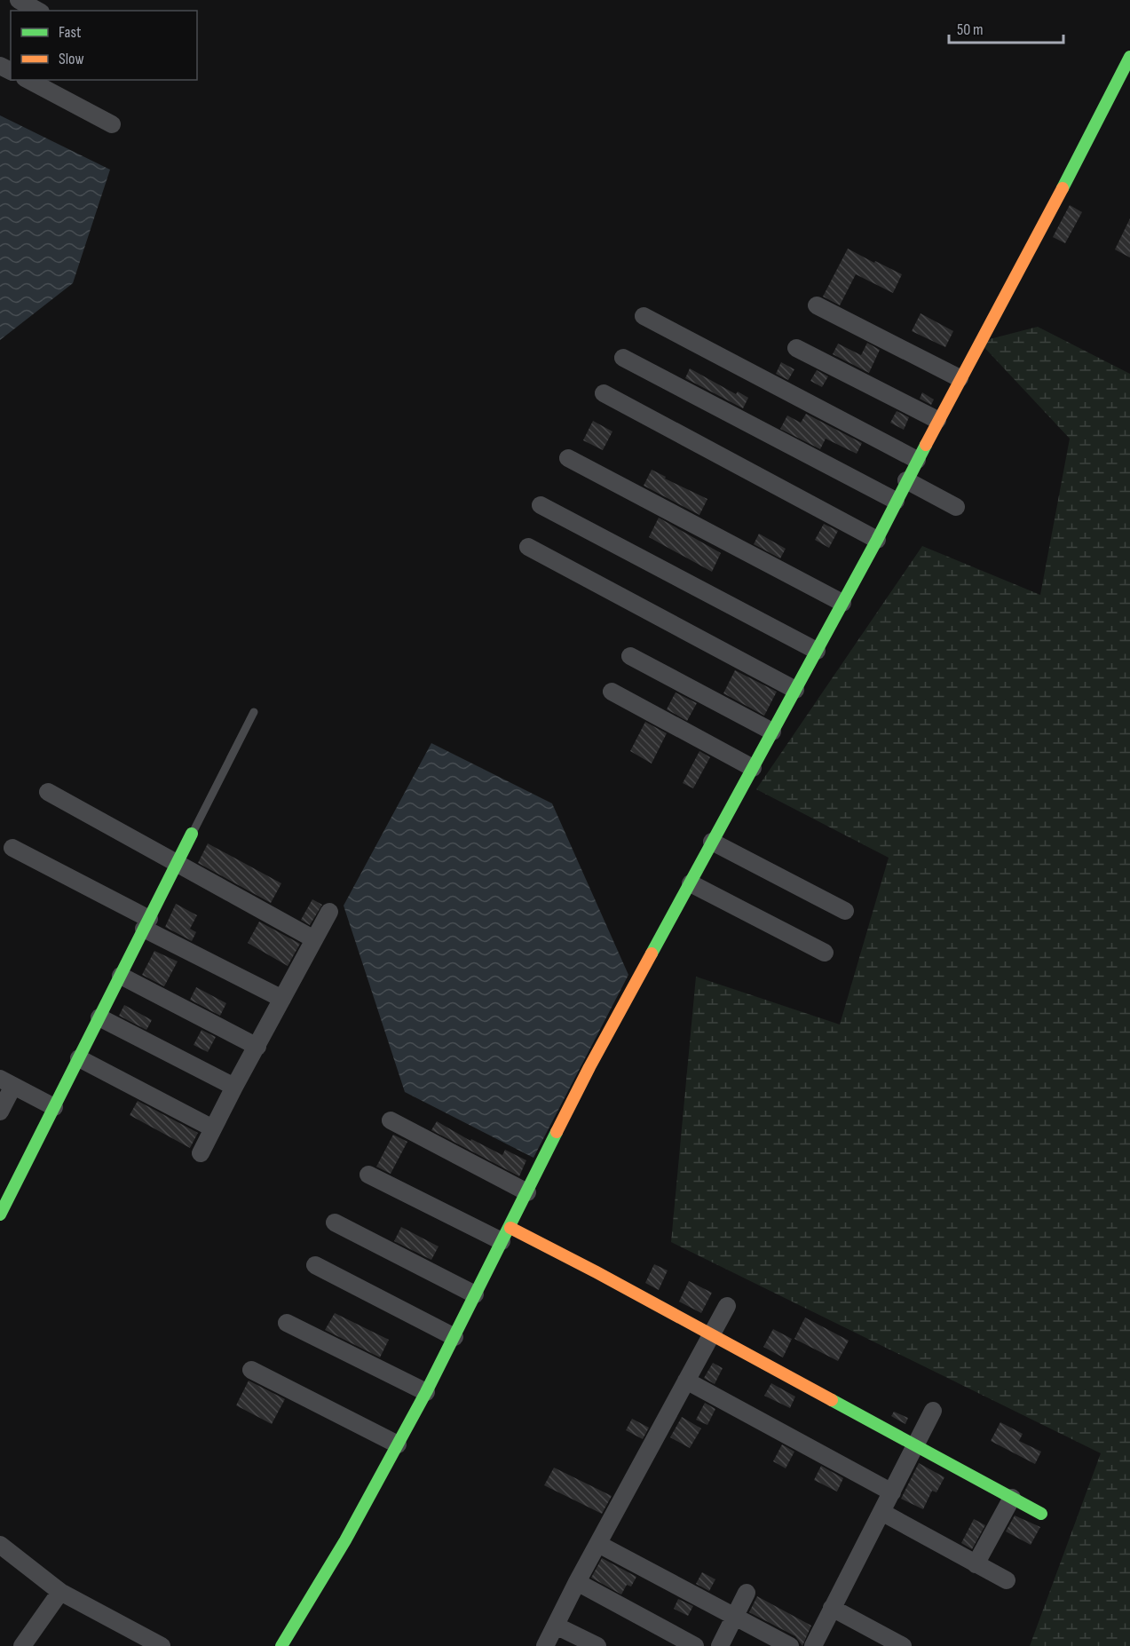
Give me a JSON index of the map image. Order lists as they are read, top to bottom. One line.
{"legend":["Fast","Slow"],"scale_bar":"50 m"}
